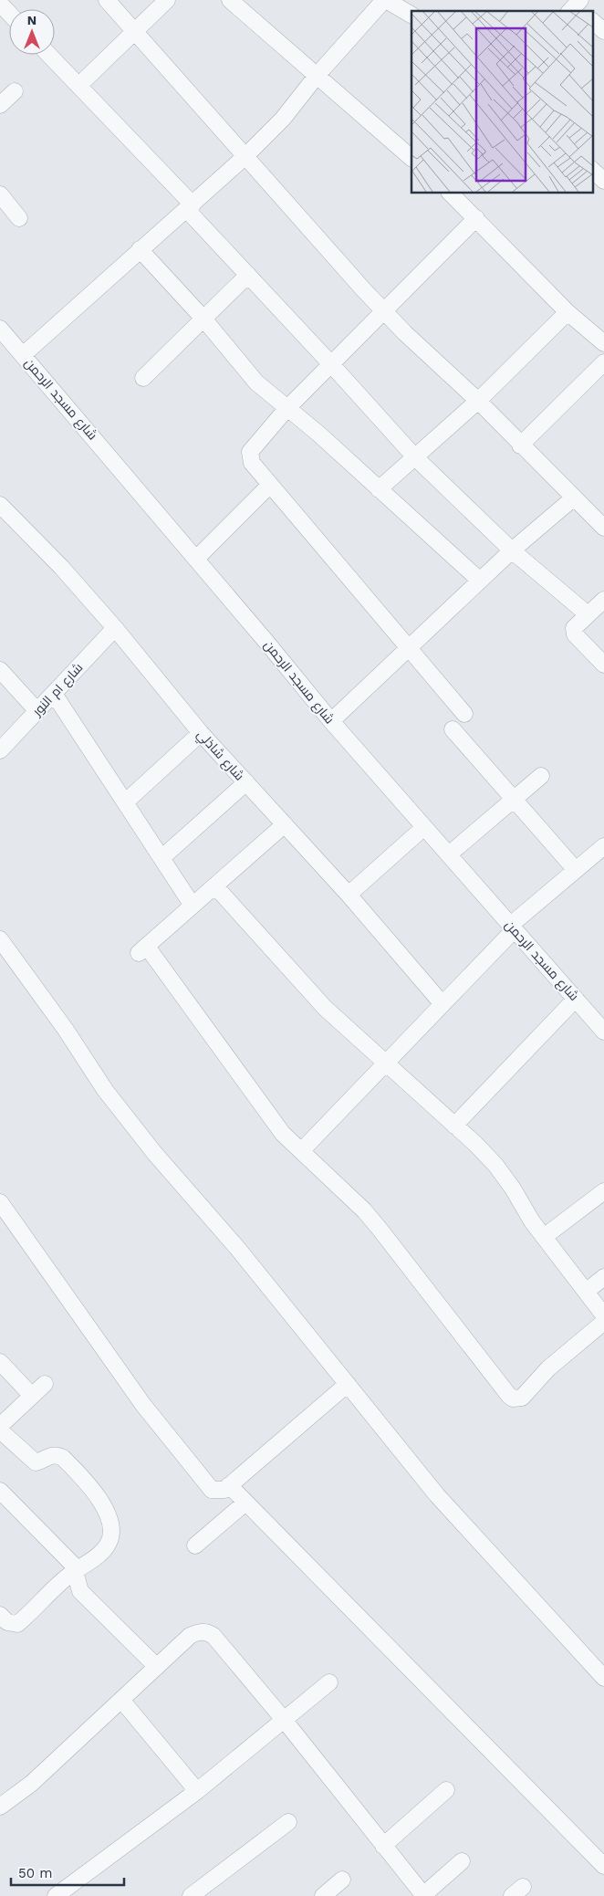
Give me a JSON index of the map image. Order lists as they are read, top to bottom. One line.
{"streets":{"street":["شارع مسجد الرحمن","شارع ام النور","شارع شاذلي"]},"crossings":[["شارع ام النور","شارع شاذلي"]],"scale_bar":"50 m","north":"top"}
